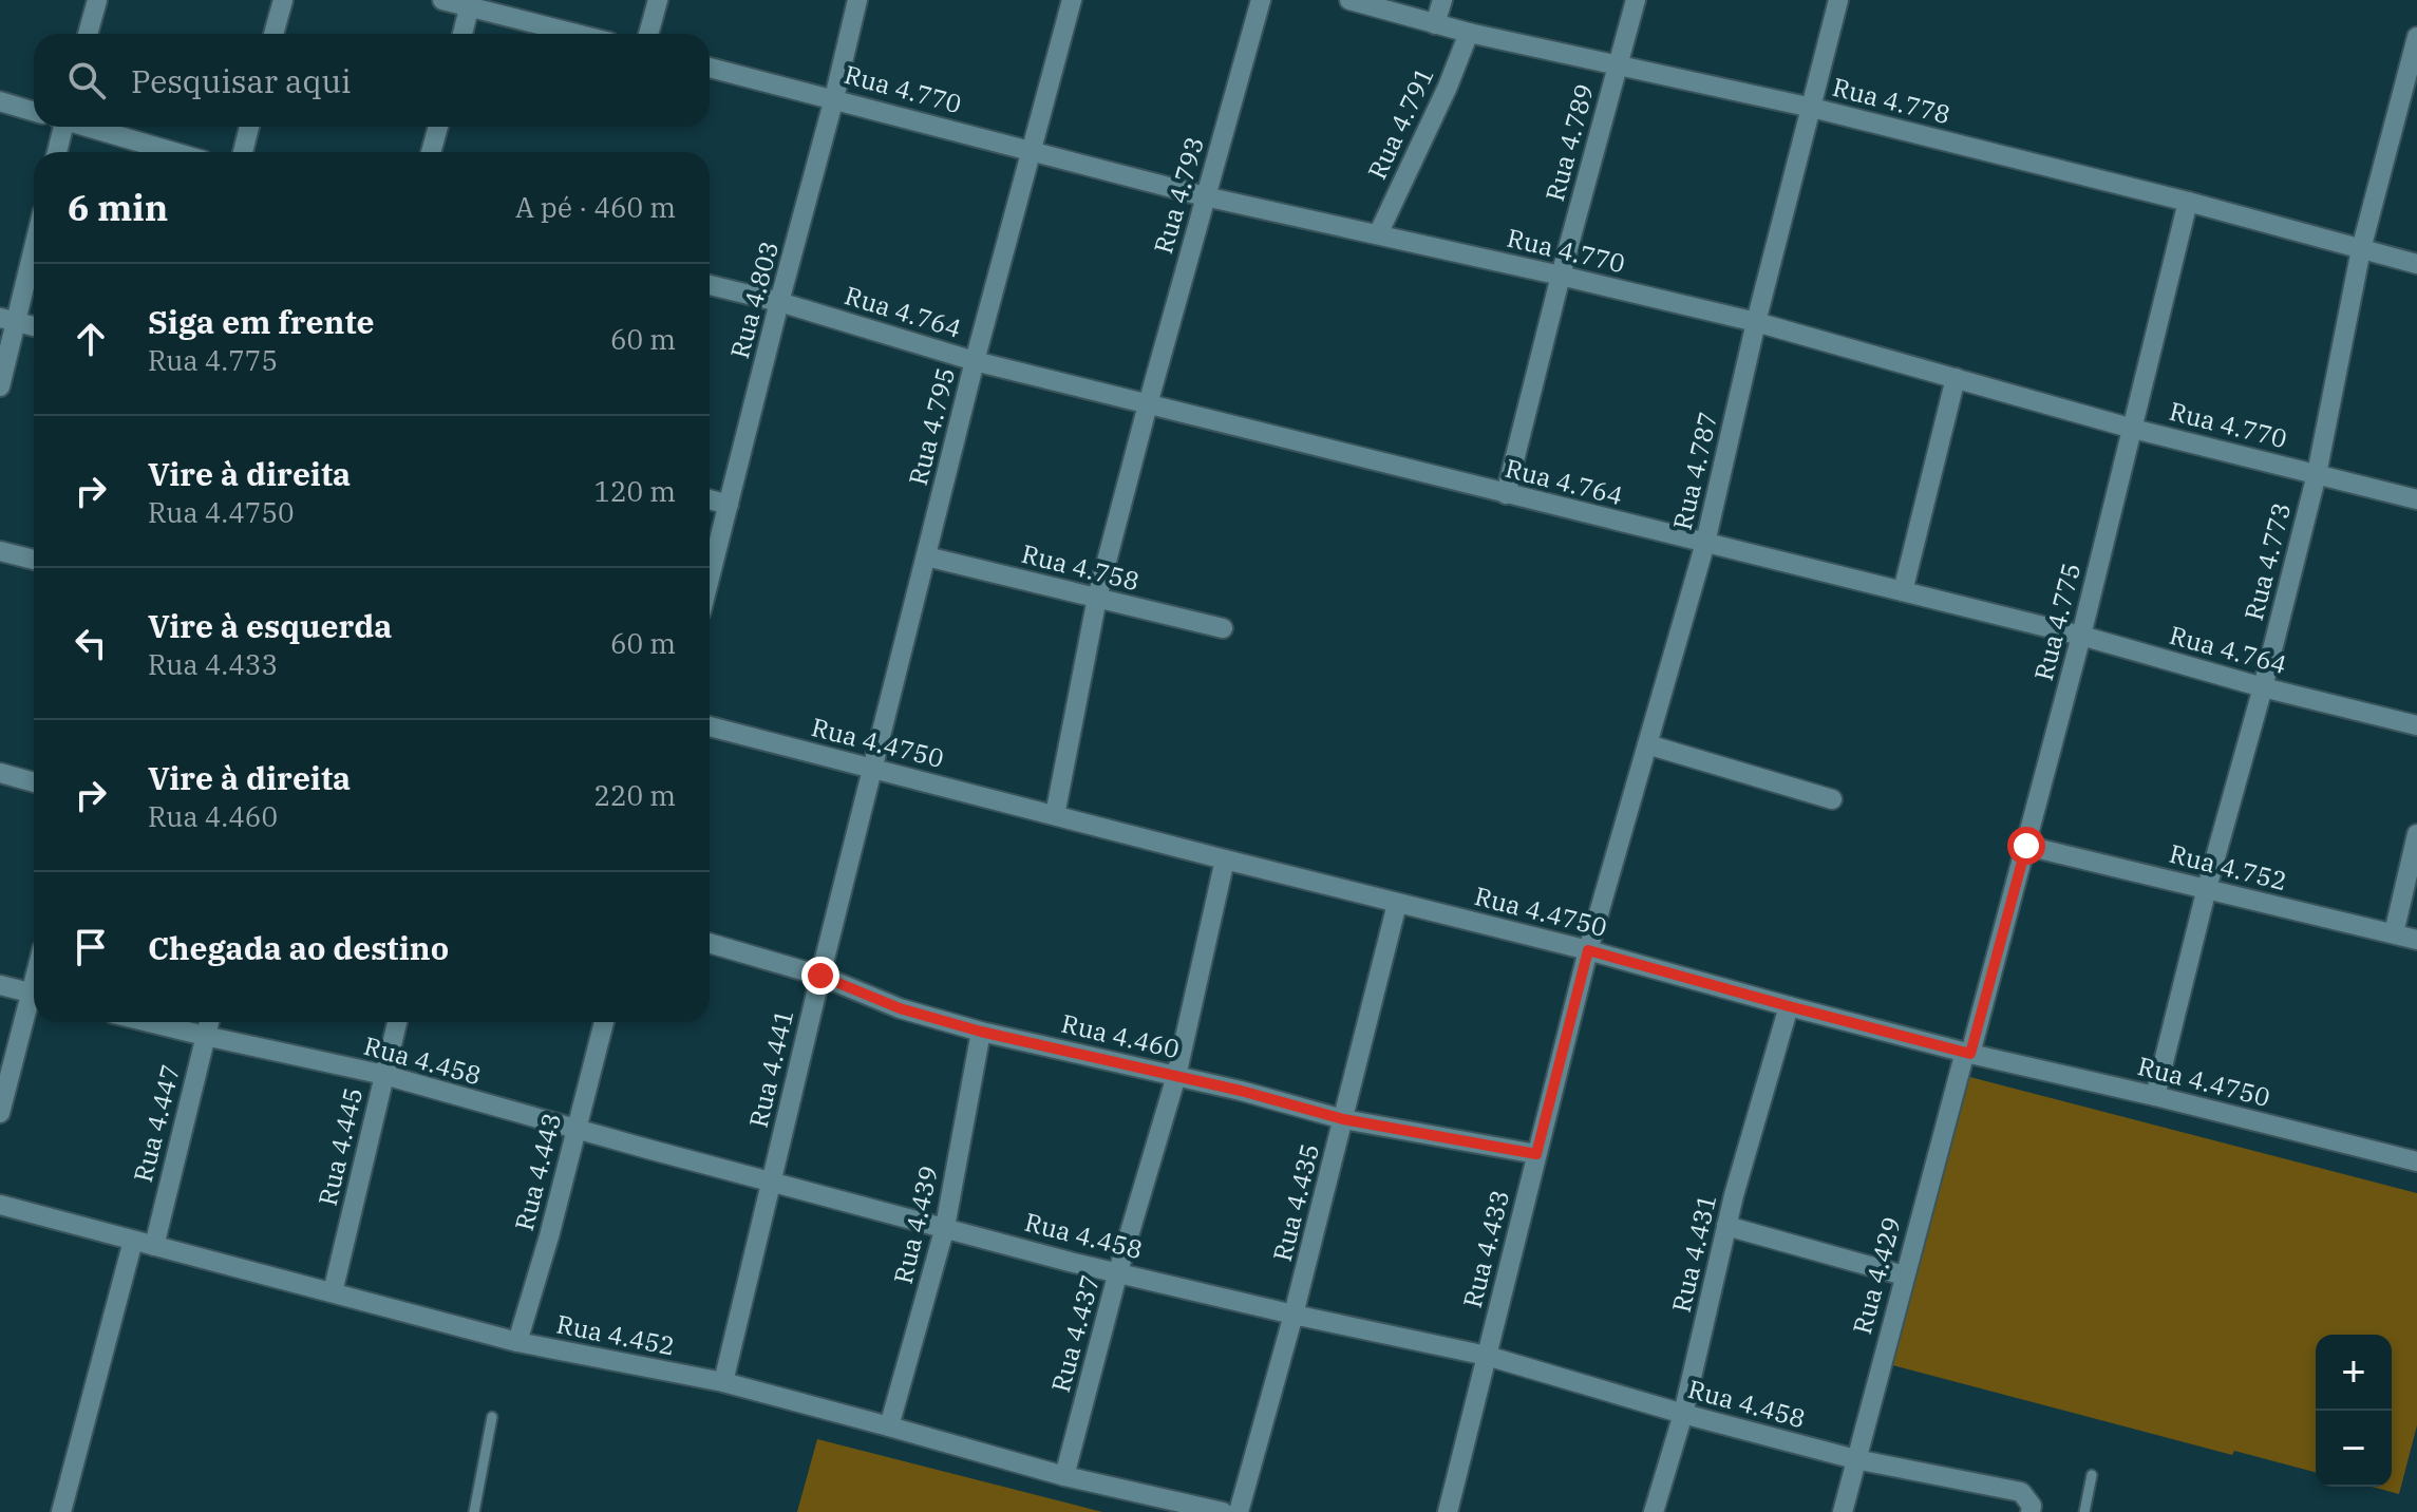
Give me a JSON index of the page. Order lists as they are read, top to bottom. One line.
{"streets":{"street":["Rua 4.770","Rua 4.778","Rua 4.791","Rua 4.789","Rua 4.793","Rua 4.803","Rua 4.764","Rua 4.795","Rua 4.787","Rua 4.773","Rua 4.758","Rua 4.775","Rua 4.4750","Rua 4.752","Rua 4.460","Rua 4.458","Rua 4.441","Rua 4.447","Rua 4.445","Rua 4.443","Rua 4.435","Rua 4.439","Rua 4.433","Rua 4.431","Rua 4.429","Rua 4.437","Rua 4.452"]},"crossings":[["Rua 4.770","Rua 4.791"],["Rua 4.770","Rua 4.789"],["Rua 4.770","Rua 4.793"],["Rua 4.770","Rua 4.803"],["Rua 4.770","Rua 4.795"],["Rua 4.770","Rua 4.787"],["Rua 4.770","Rua 4.773"],["Rua 4.770","Rua 4.775"],["Rua 4.778","Rua 4.791"],["Rua 4.778","Rua 4.789"],["Rua 4.778","Rua 4.787"],["Rua 4.778","Rua 4.773"],["Rua 4.778","Rua 4.775"],["Rua 4.789","Rua 4.764"],["Rua 4.793","Rua 4.764"],["Rua 4.793","Rua 4.758"],["Rua 4.793","Rua 4.4750"],["Rua 4.803","Rua 4.764"],["Rua 4.764","Rua 4.795"],["Rua 4.764","Rua 4.787"],["Rua 4.764","Rua 4.773"],["Rua 4.764","Rua 4.775"],["Rua 4.795","Rua 4.758"],["Rua 4.795","Rua 4.4750"],["Rua 4.795","Rua 4.441"],["Rua 4.787","Rua 4.4750"],["Rua 4.787","Rua 4.433"],["Rua 4.773","Rua 4.4750"],["Rua 4.773","Rua 4.752"],["Rua 4.775","Rua 4.4750"],["Rua 4.775","Rua 4.752"],["Rua 4.775","Rua 4.429"],["Rua 4.4750","Rua 4.441"],["Rua 4.4750","Rua 4.435"],["Rua 4.4750","Rua 4.433"],["Rua 4.4750","Rua 4.431"],["Rua 4.4750","Rua 4.429"],["Rua 4.4750","Rua 4.437"],["Rua 4.460","Rua 4.441"],["Rua 4.460","Rua 4.435"],["Rua 4.460","Rua 4.439"],["Rua 4.460","Rua 4.433"],["Rua 4.460","Rua 4.437"],["Rua 4.458","Rua 4.441"],["Rua 4.458","Rua 4.447"],["Rua 4.458","Rua 4.445"],["Rua 4.458","Rua 4.443"],["Rua 4.458","Rua 4.435"],["Rua 4.458","Rua 4.439"],["Rua 4.458","Rua 4.433"],["Rua 4.458","Rua 4.431"],["Rua 4.458","Rua 4.429"],["Rua 4.458","Rua 4.437"],["Rua 4.441","Rua 4.452"],["Rua 4.447","Rua 4.452"],["Rua 4.445","Rua 4.452"],["Rua 4.443","Rua 4.452"],["Rua 4.439","Rua 4.452"],["Rua 4.437","Rua 4.452"]],"page":{"search":"Pesquisar aqui","heading":["6 min","A pé · 460 m"],"list":[["Siga em frente","Rua 4.775","60 m"],["Vire à direita","Rua 4.4750","120 m"],["Vire à esquerda","Rua 4.433","60 m"],["Vire à direita","Rua 4.460","220 m"],"Chegada ao destino"],"map_buttons":["+","−"]}}
